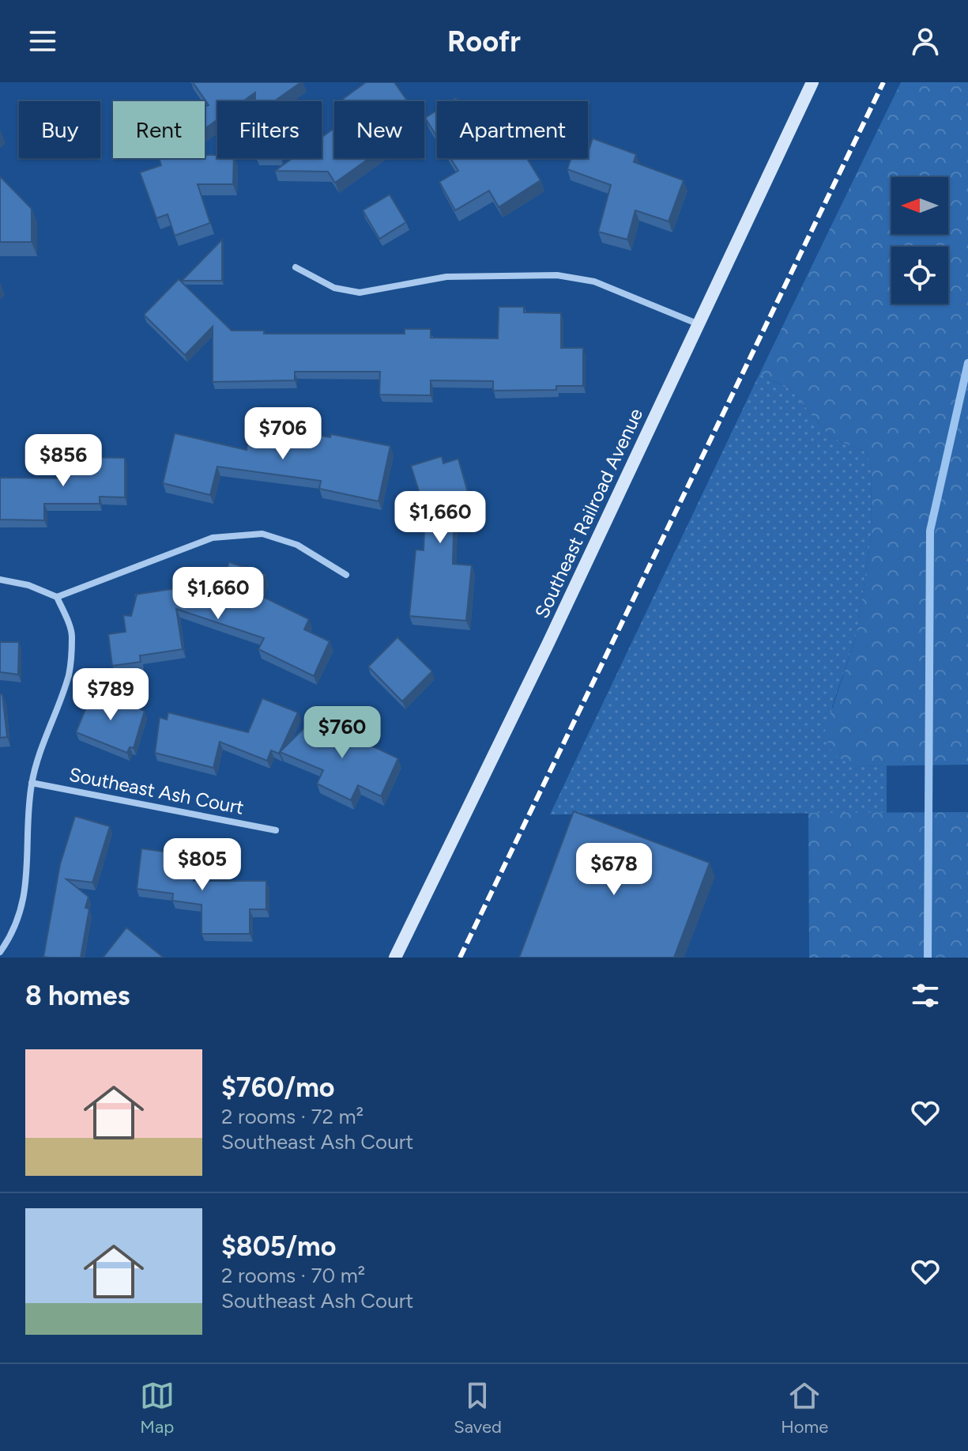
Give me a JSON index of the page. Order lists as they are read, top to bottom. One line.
{"streets":{"street":["Southeast Railroad Avenue","Southeast Ash Court"]},"north":"left","page":{"header":"Roofr","chip":["Buy","Rent","Filters","New","Apartment"],"price":["$706","$856","$1,660","$1,660","$789","$760","$805","$678"],"heading":"8 homes","list":[{"name":"$760/mo","note":"2 rooms · 72 m² · Southeast Ash Court"},{"name":"$805/mo","note":"2 rooms · 70 m² · Southeast Ash Court"}],"tabs":["Map","Saved","Home"]}}
